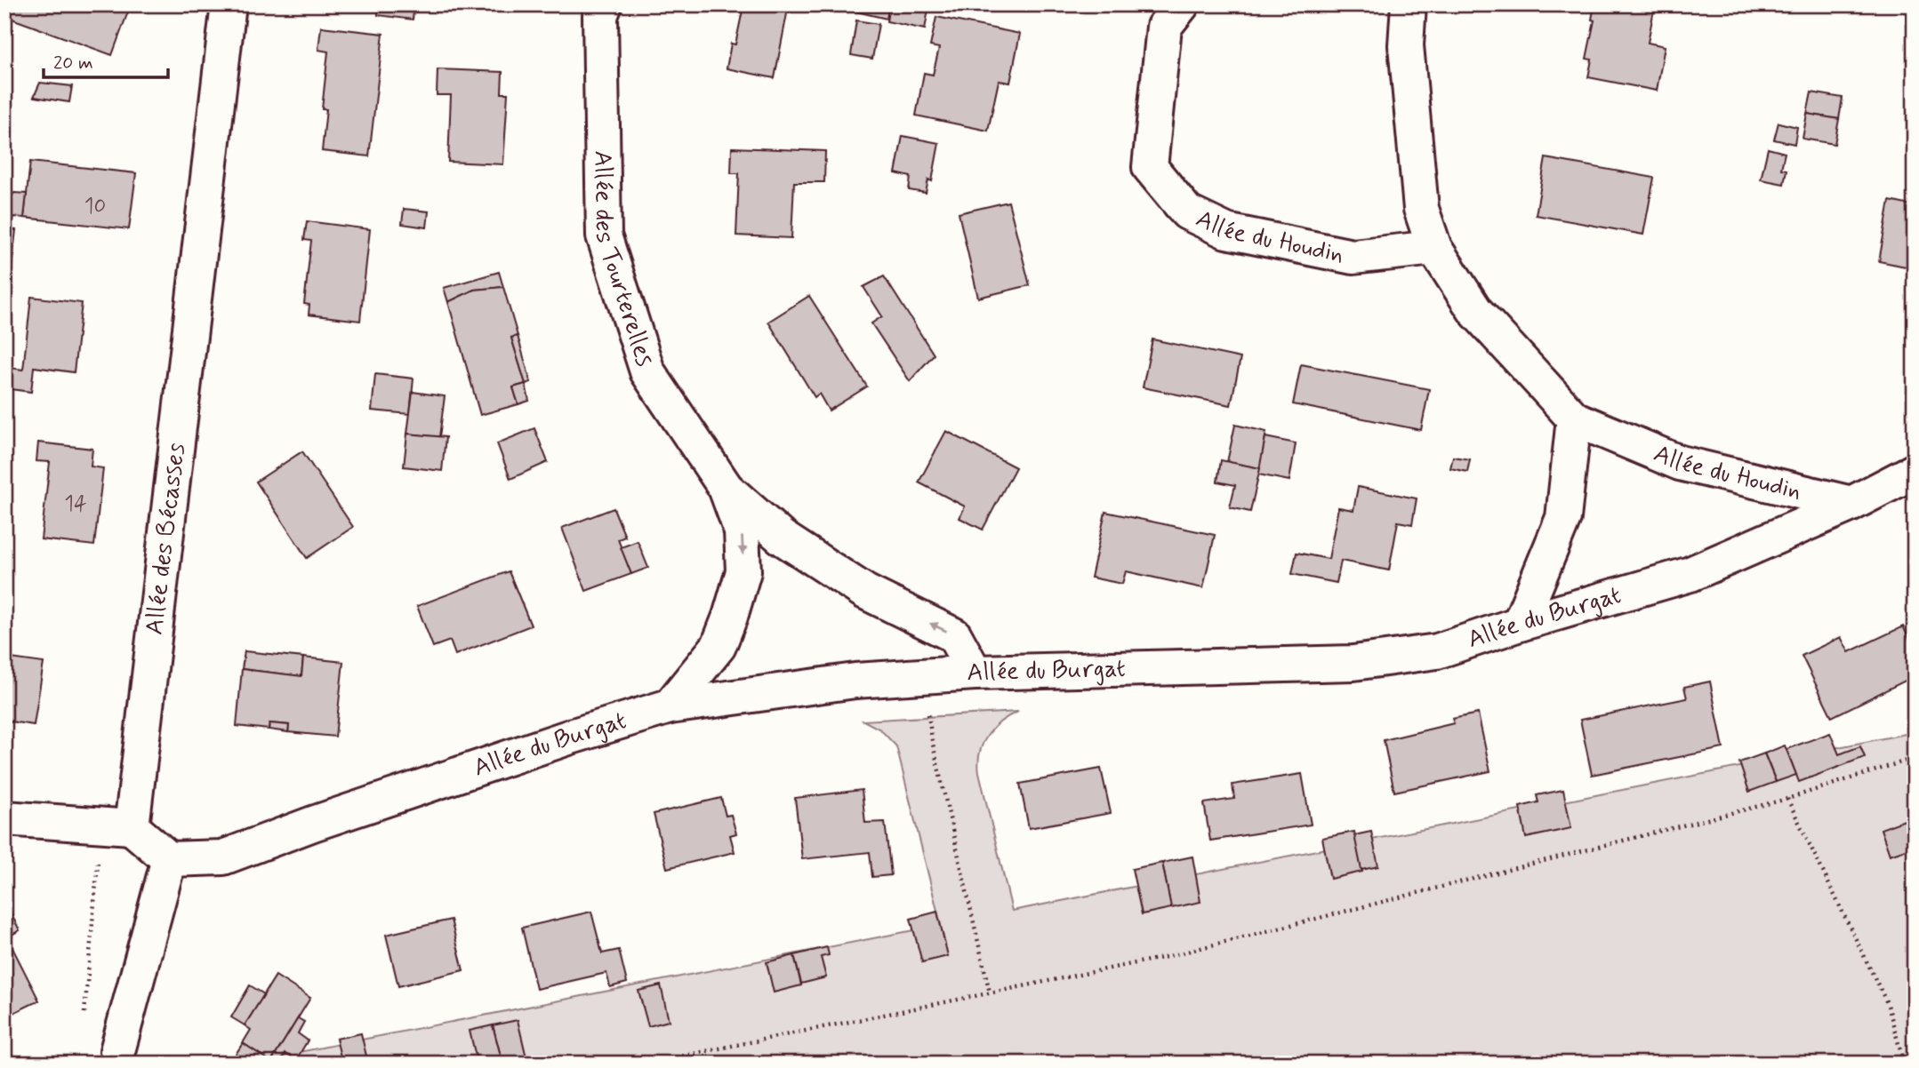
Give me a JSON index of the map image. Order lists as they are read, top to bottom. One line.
{"streets":{"street":["Allée du Houdin","Allée des Tourterelles","Allée des Bécasses","Allée du Burgat"]},"crossings":[["Allée du Houdin","Allée du Burgat"],["Allée des Tourterelles","Allée du Burgat"]],"house_numbers":["10","14"],"scale_bar":"20 m"}
